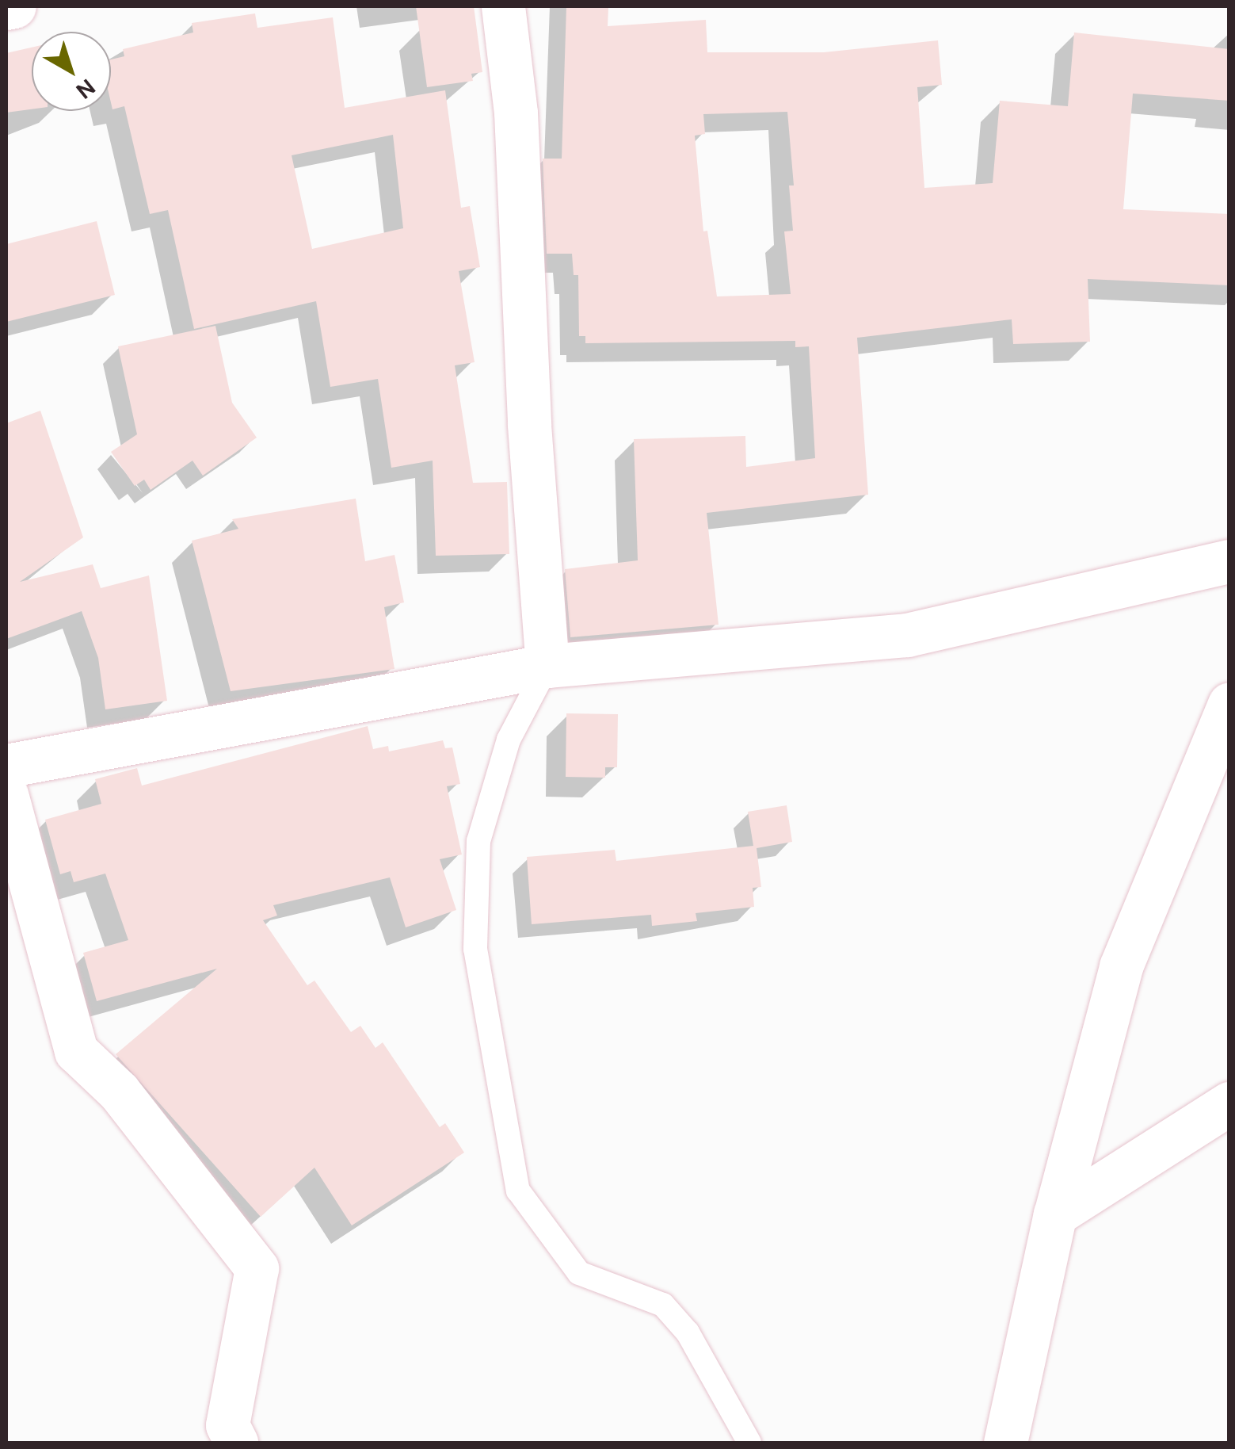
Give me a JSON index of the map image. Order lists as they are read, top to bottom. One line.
{"north":"bottom right"}
